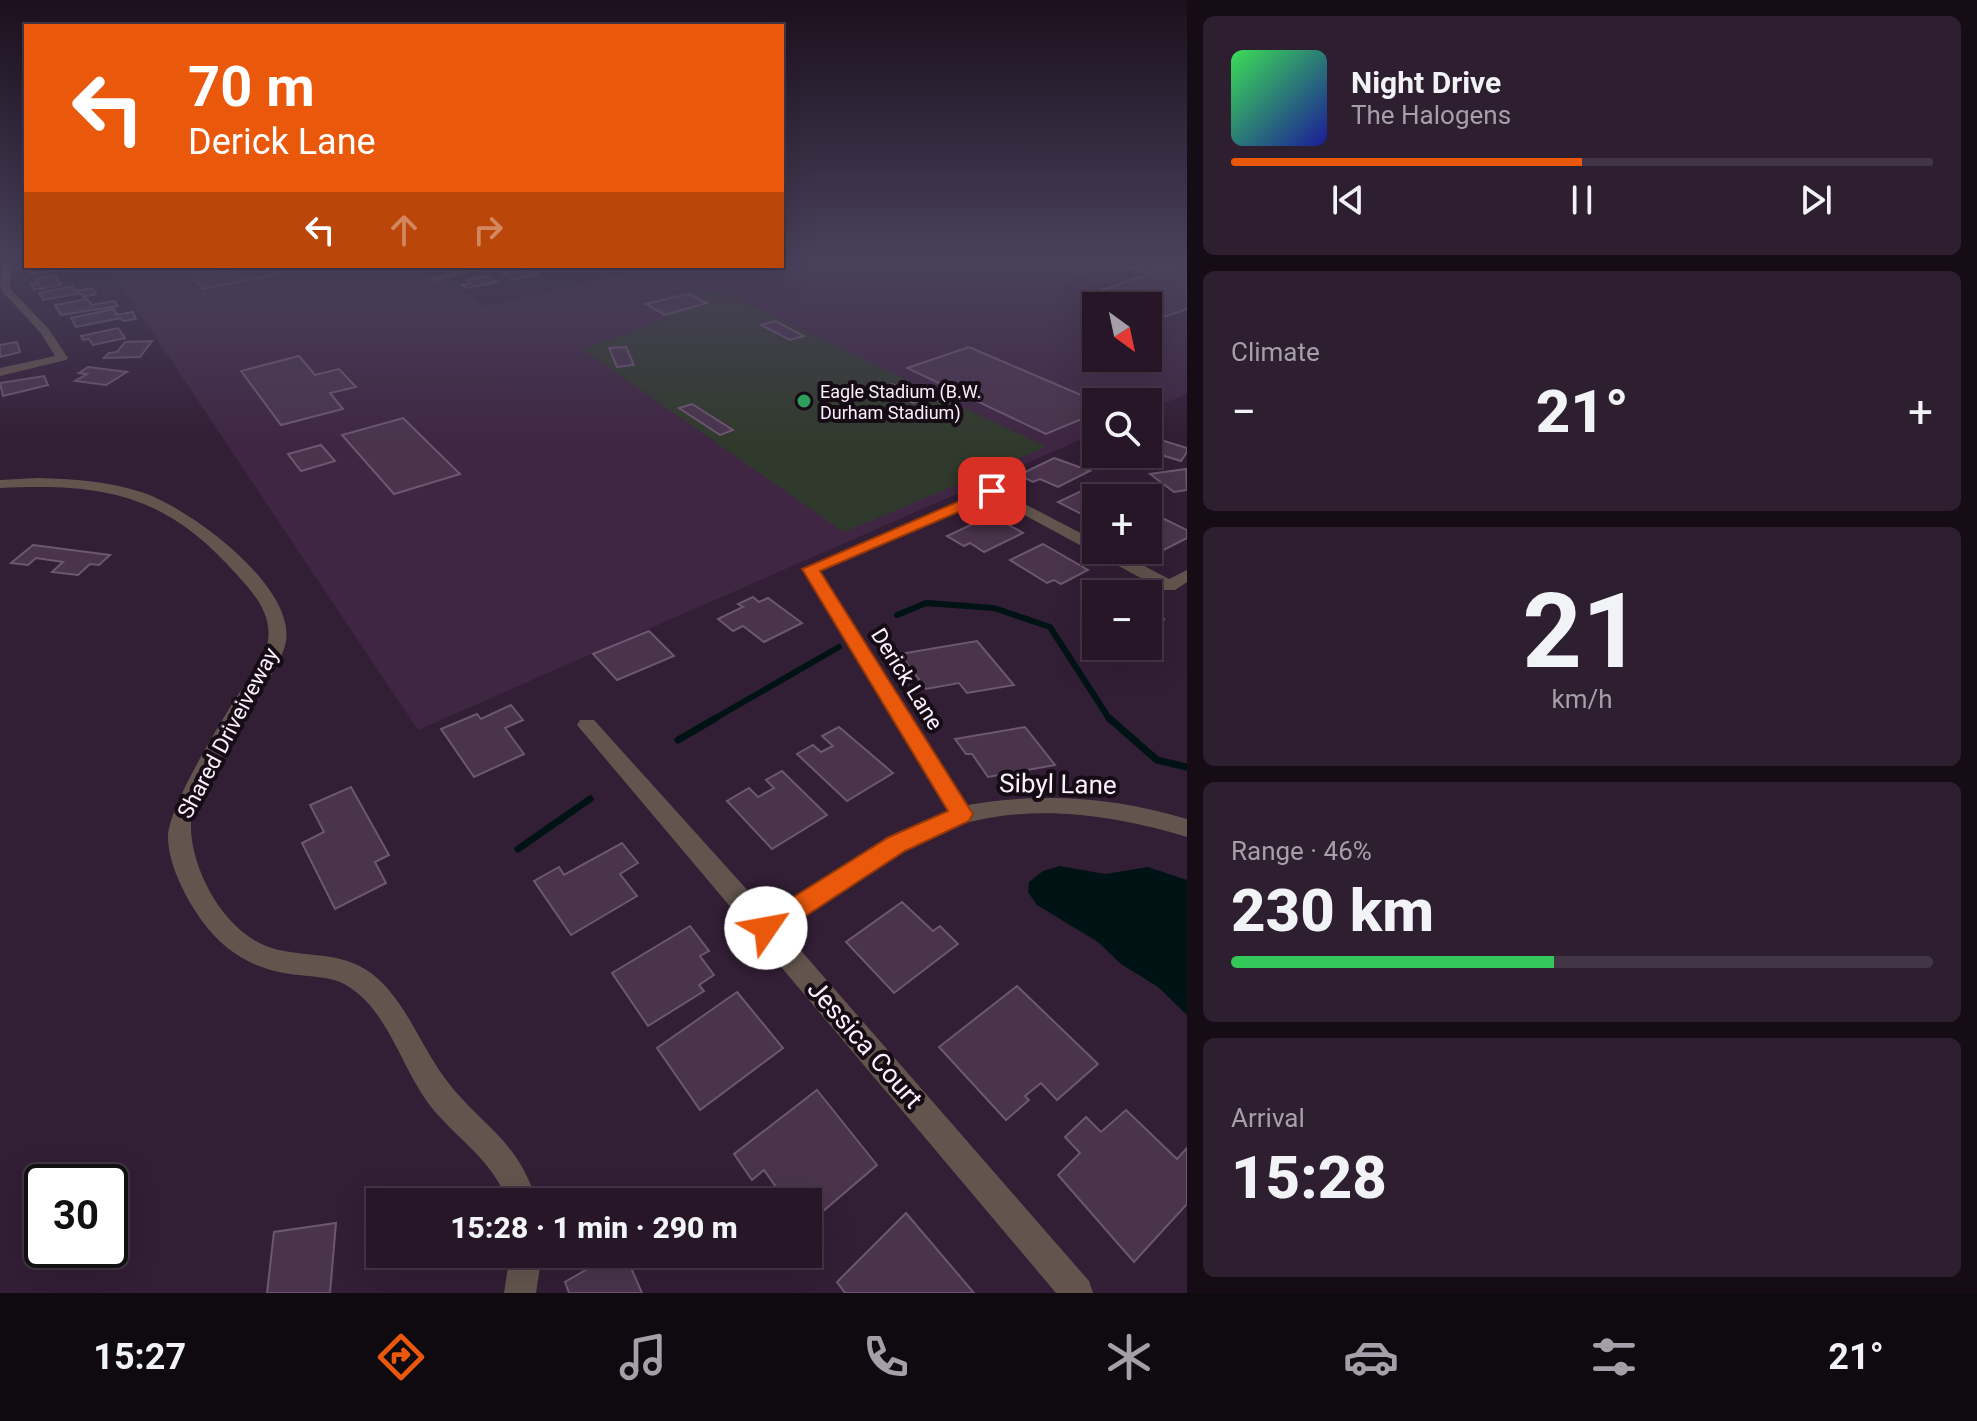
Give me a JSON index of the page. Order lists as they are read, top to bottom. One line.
{"streets":{"street":["Derick Lane","Shared Driveiveway","Sibyl Lane","Jessica Court"]},"crossings":[["Derick Lane","Sibyl Lane"],["Sibyl Lane","Jessica Court"]],"places":["Eagle Stadium (B.W. Durham Stadium)"],"north":"bottom right","page":{"turn":["70 m","Derick Lane"],"song":["Night Drive","The Halogens"],"tile":["Climate",["21","km/h"],["Range · 46%","230 km"],["Arrival","15:28"]],"map_buttons":["+","−"],"heat":["−","21°","+"],"limit":"30","trip":"15:28 · 1 min · 290 m","tabs":["15:27","21°"]}}
